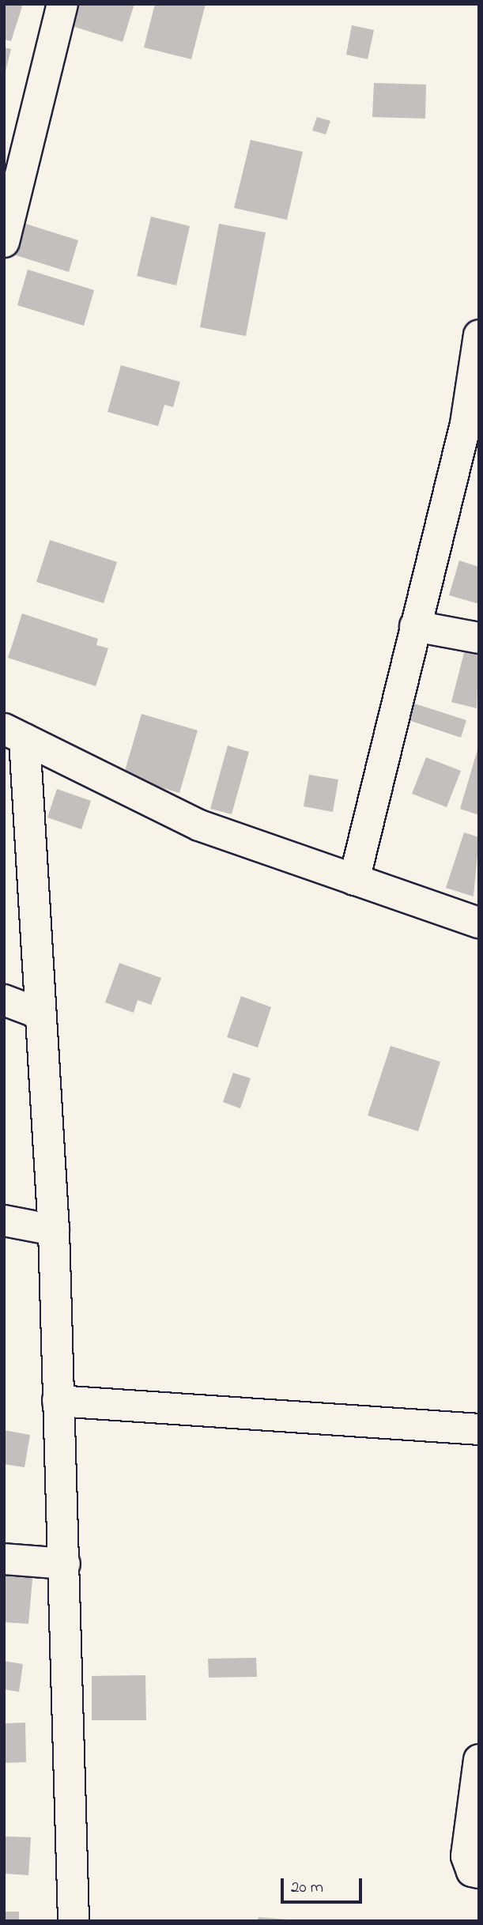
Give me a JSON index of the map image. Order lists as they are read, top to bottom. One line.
{"scale_bar":"20 m"}
